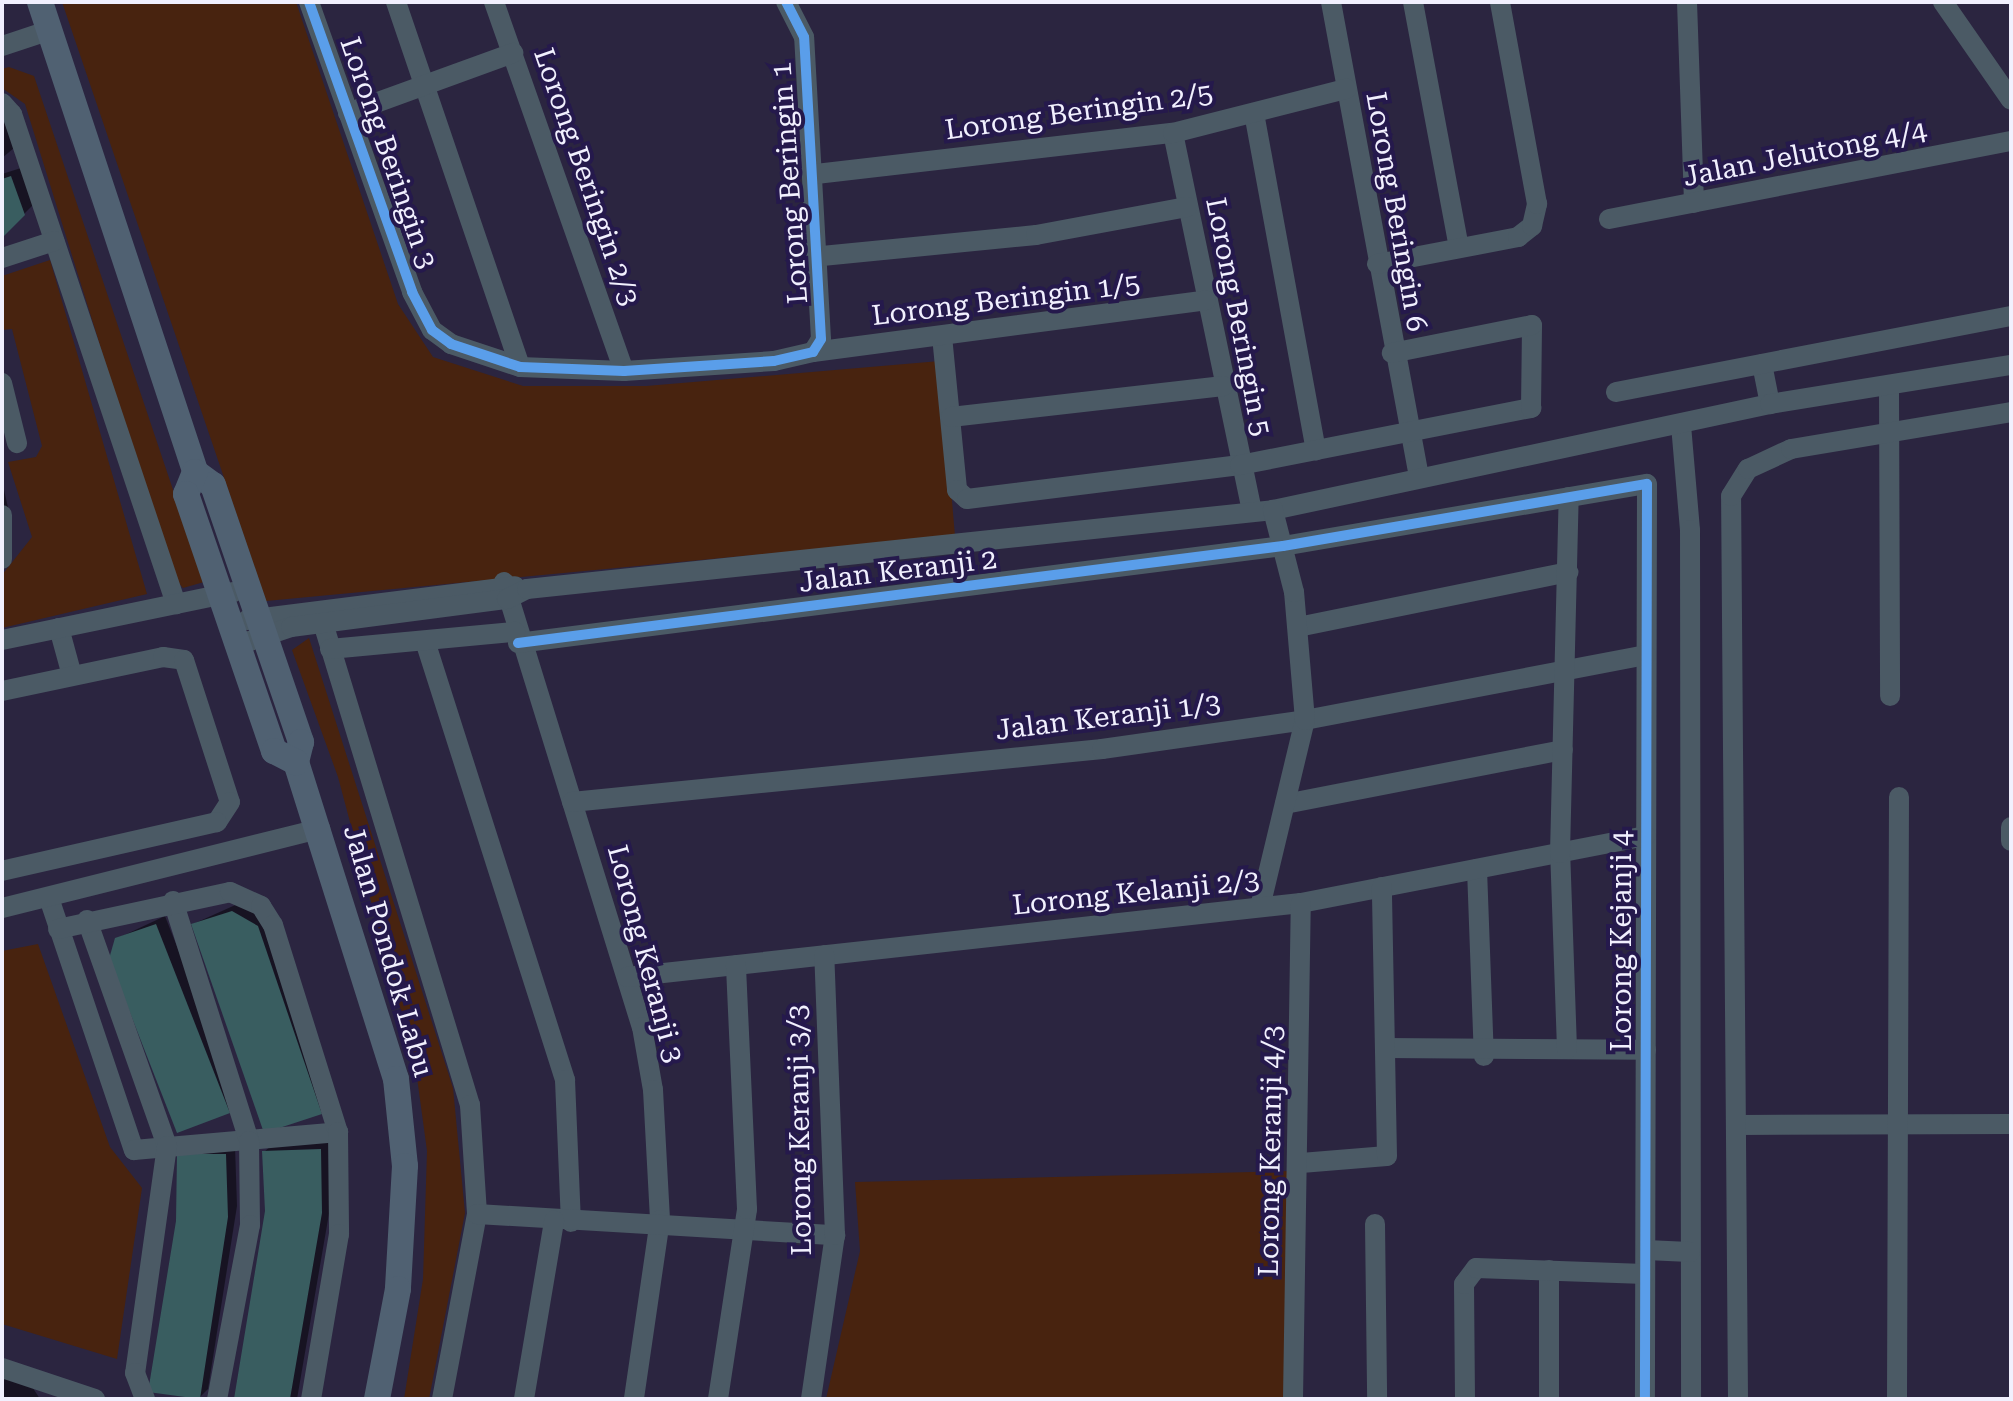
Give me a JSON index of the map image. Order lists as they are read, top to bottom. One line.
{"streets":{"main road":["Jalan Pondok Labu"],"street":["Lorong Beringin 2/5","Lorong Beringin 3","Jalan Jelutong 4/4","Lorong Beringin 2/3","Lorong Beringin 1","Lorong Beringin 6","Lorong Beringin 1/5","Lorong Beringin 5","Jalan Keranji 2","Jalan Keranji 1/3","Lorong Kelanji 2/3","Lorong Kejanji 4","Lorong Keranji 3","Lorong Keranji 3/3","Lorong Keranji 4/3"]},"crossings":[["Lorong Beringin 2/5","Lorong Beringin 1"],["Lorong Beringin 2/5","Lorong Beringin 6"],["Lorong Beringin 2/5","Lorong Beringin 5"],["Lorong Beringin 3","Lorong Beringin 1/5"],["Lorong Beringin 2/3","Lorong Beringin 1/5"],["Lorong Beringin 1","Lorong Beringin 1/5"],["Lorong Beringin 1/5","Lorong Beringin 5"],["Lorong Beringin 5","Jalan Keranji 2"],["Lorong Beringin 5","Jalan Keranji 1/3"],["Lorong Beringin 5","Lorong Kelanji 2/3"],["Jalan Keranji 2","Lorong Kejanji 4"],["Jalan Keranji 2","Lorong Keranji 3"],["Jalan Keranji 1/3","Lorong Kejanji 4"],["Jalan Keranji 1/3","Lorong Keranji 3"],["Lorong Kelanji 2/3","Lorong Kejanji 4"],["Lorong Kelanji 2/3","Lorong Keranji 3"],["Lorong Kelanji 2/3","Lorong Keranji 3/3"],["Lorong Kelanji 2/3","Lorong Keranji 4/3"]]}
